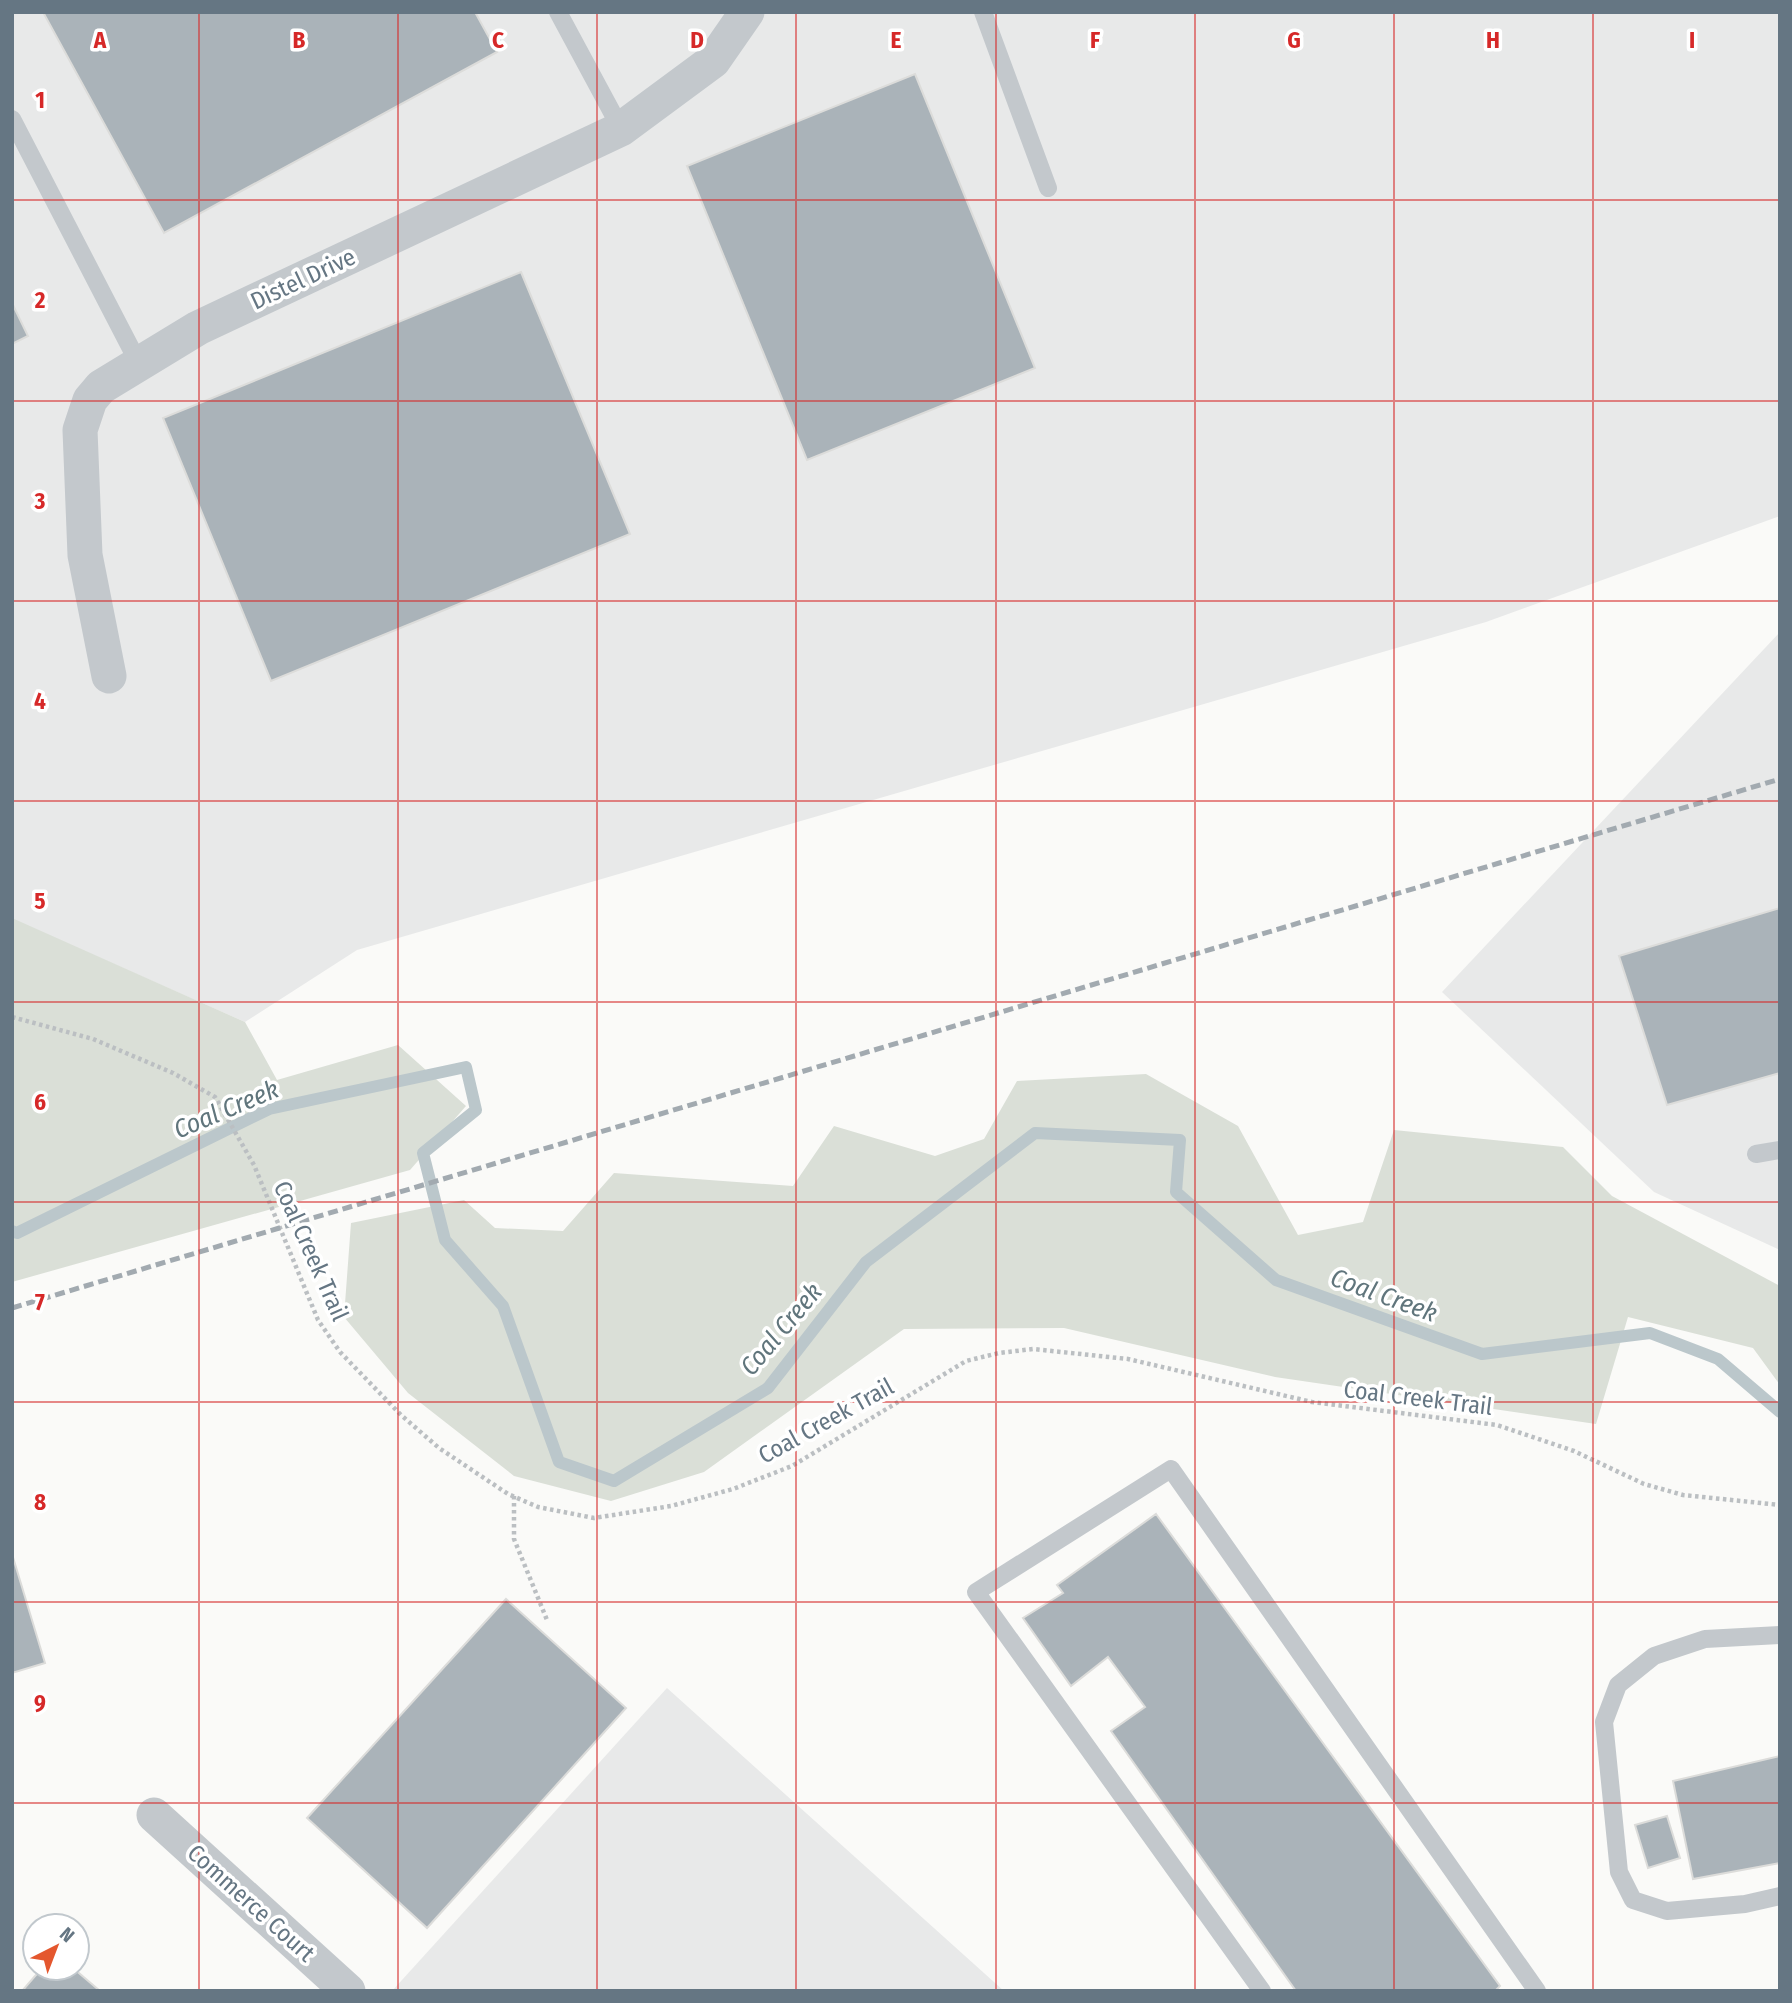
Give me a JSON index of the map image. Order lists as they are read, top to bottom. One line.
{"streets":{"street":["Distel Drive","Commerce Court"],"path":["Coal Creek Trail"]},"water":["Coal Creek"],"north":"top right","grid":{"columns":["A","B","C","D","E","F","G","H","I"],"rows":["1","2","3","4","5","6","7","8","9"]}}
